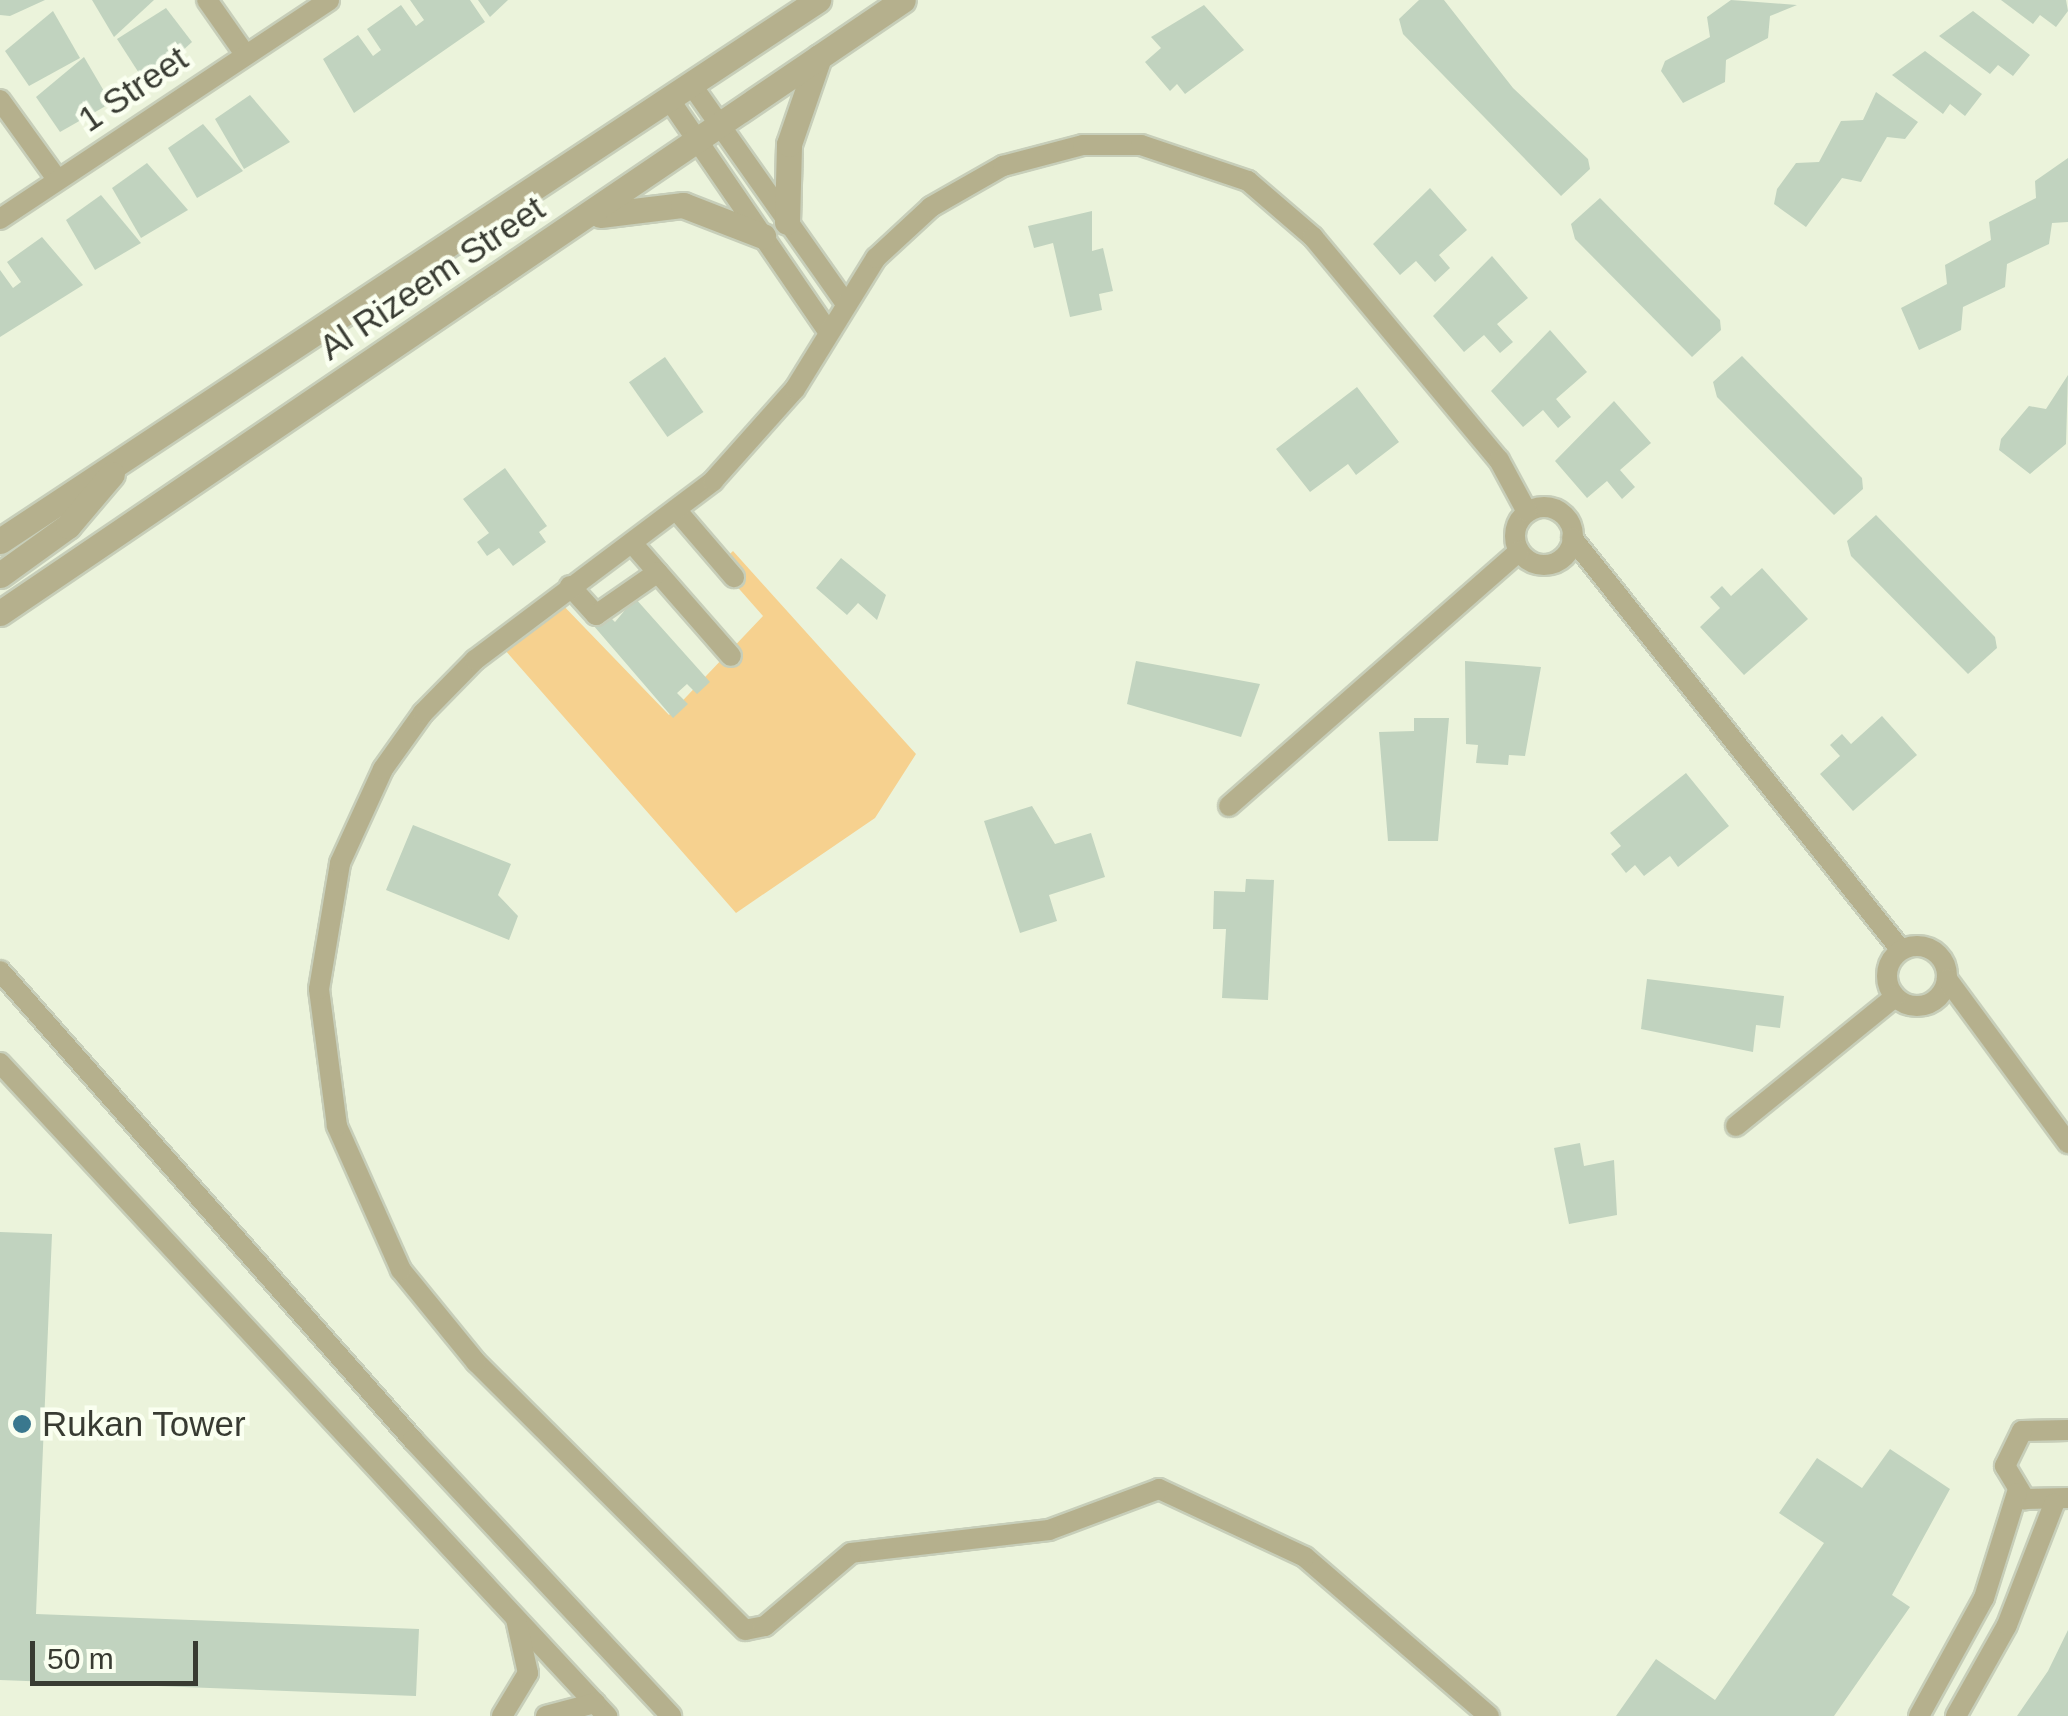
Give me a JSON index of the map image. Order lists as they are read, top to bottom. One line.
{"streets":{"street":["1 Street","Al Rizeem Street"]},"places":["Rukan Tower"],"scale_bar":"50 m"}
